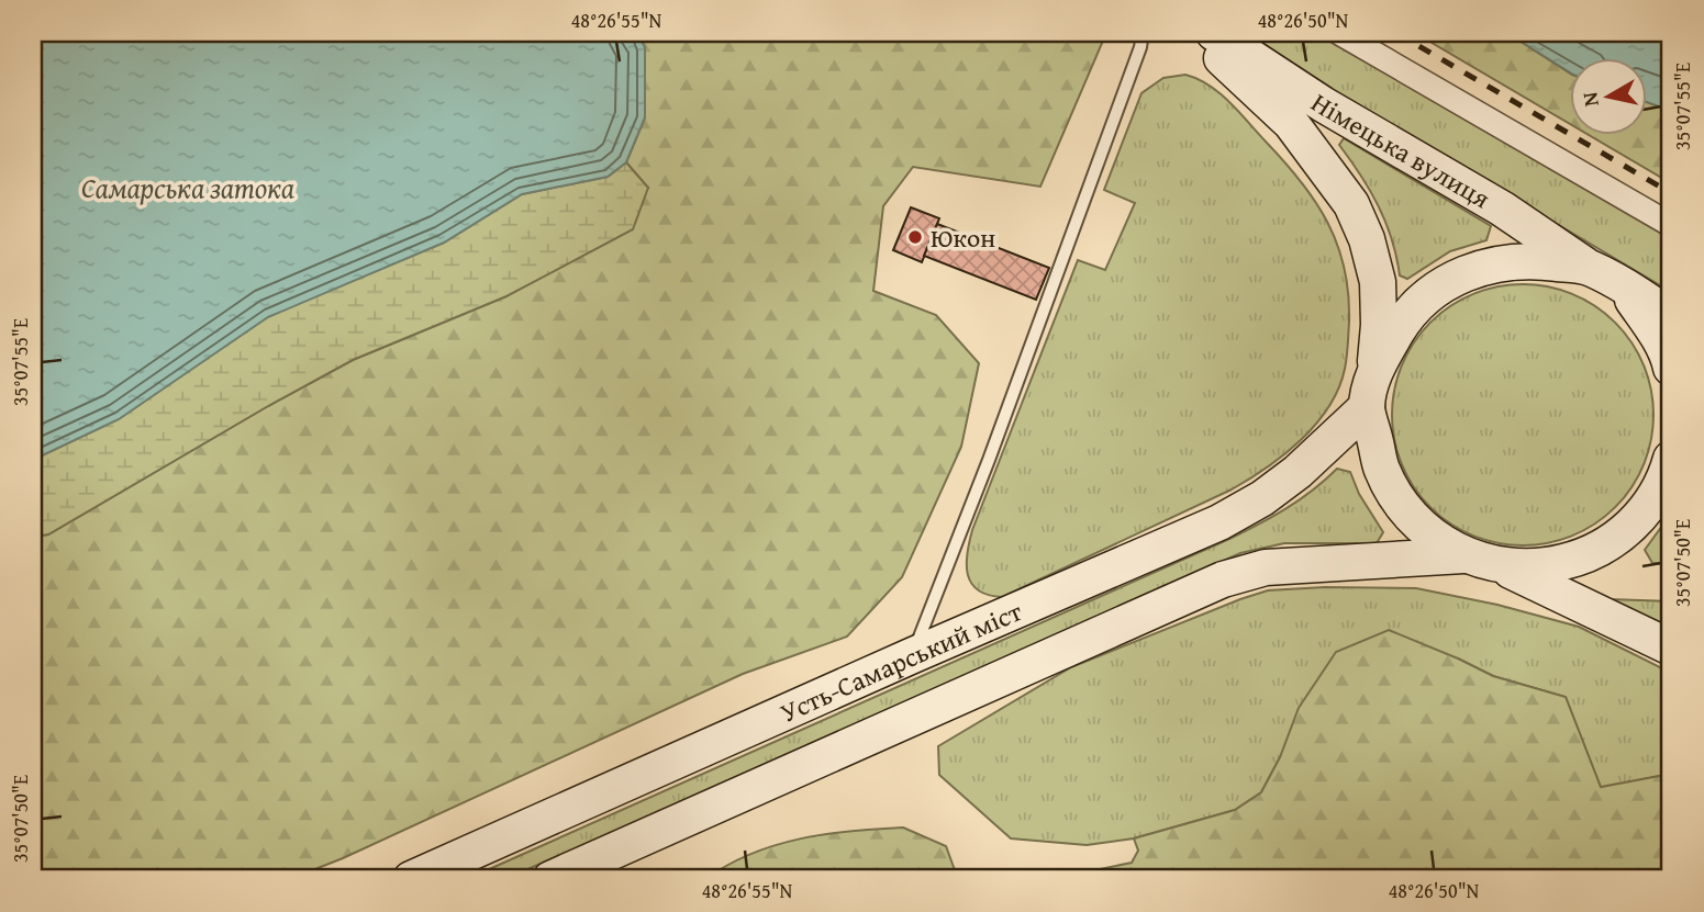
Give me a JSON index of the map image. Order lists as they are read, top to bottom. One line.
{"streets":{"main road":["Німецька вулиця","Усть-Самарський міст"]},"water":["Самарська затока"],"places":["Юкон"],"north":"left","coordinates":["48°26'55\"N","48°26'50\"N","35°07'55\"E","35°07'50\"E"]}
